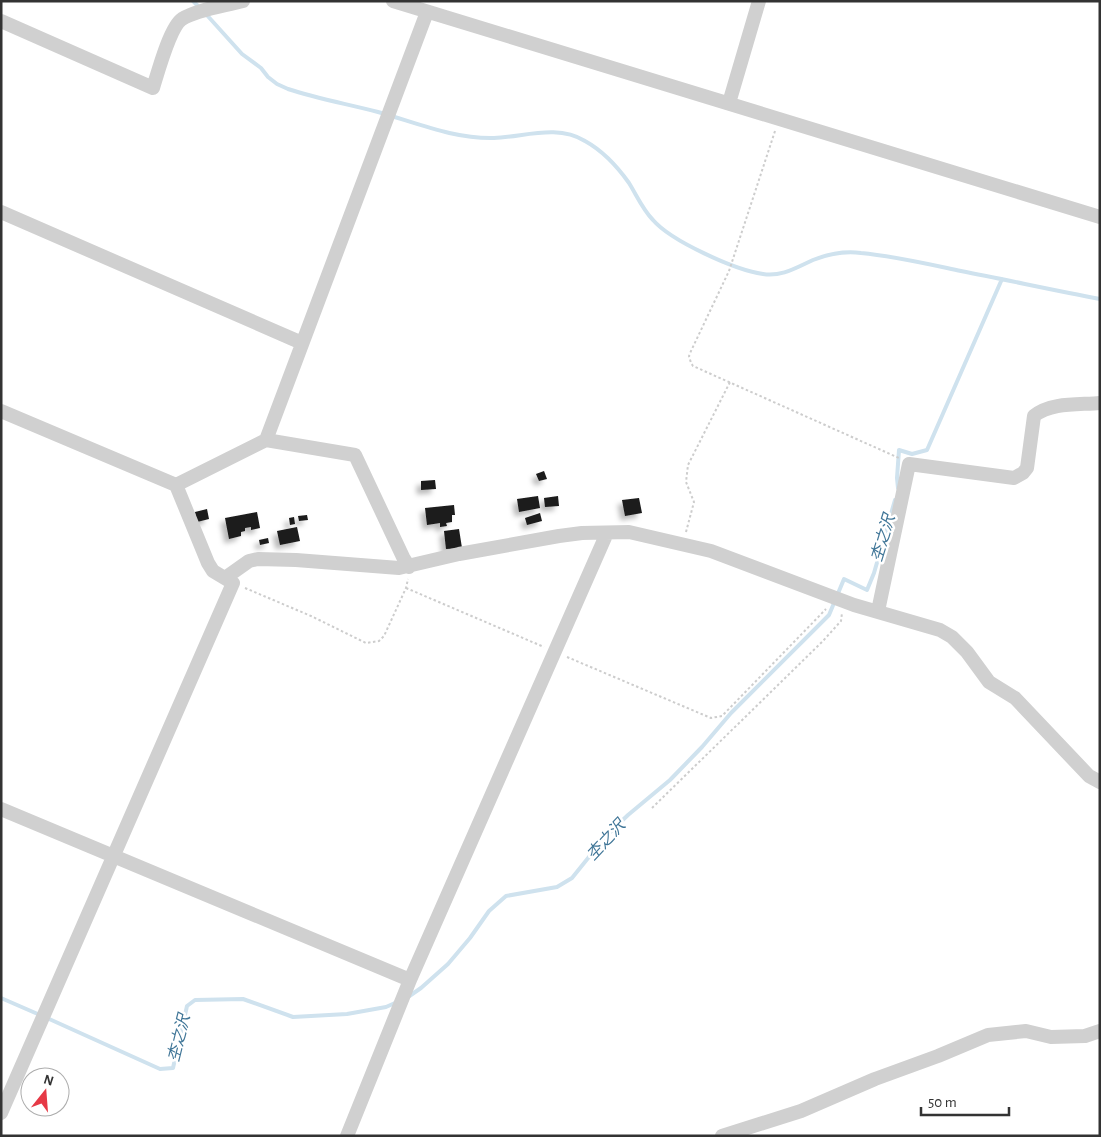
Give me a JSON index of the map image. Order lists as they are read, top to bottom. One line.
{"water":["杢之沢"],"scale_bar":"50 m","north":"top"}
